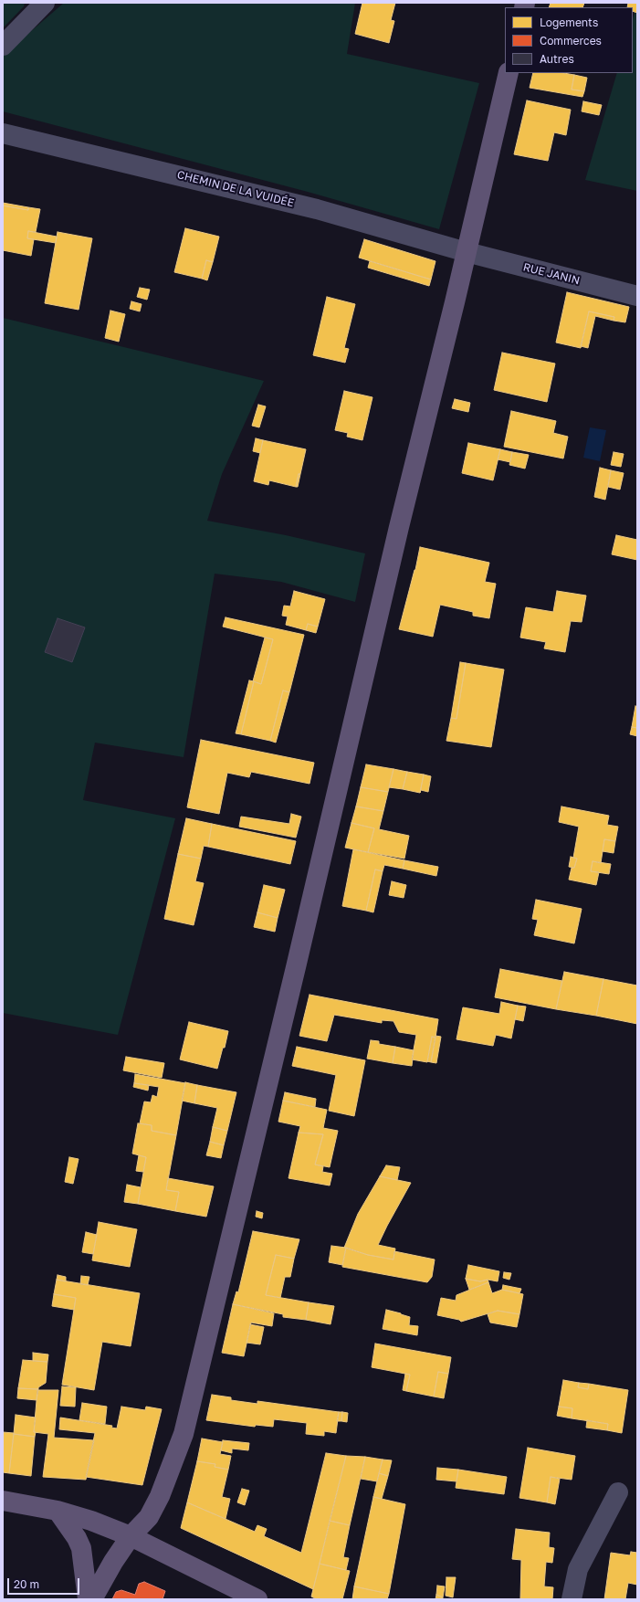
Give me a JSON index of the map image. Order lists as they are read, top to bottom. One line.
{"streets":{"street":["CHEMIN DE LA VUIDÉE","RUE JANIN"]},"crossings":[["CHEMIN DE LA VUIDÉE","RUE JANIN"]],"legend":["Logements","Commerces","Autres"],"scale_bar":"20 m"}
